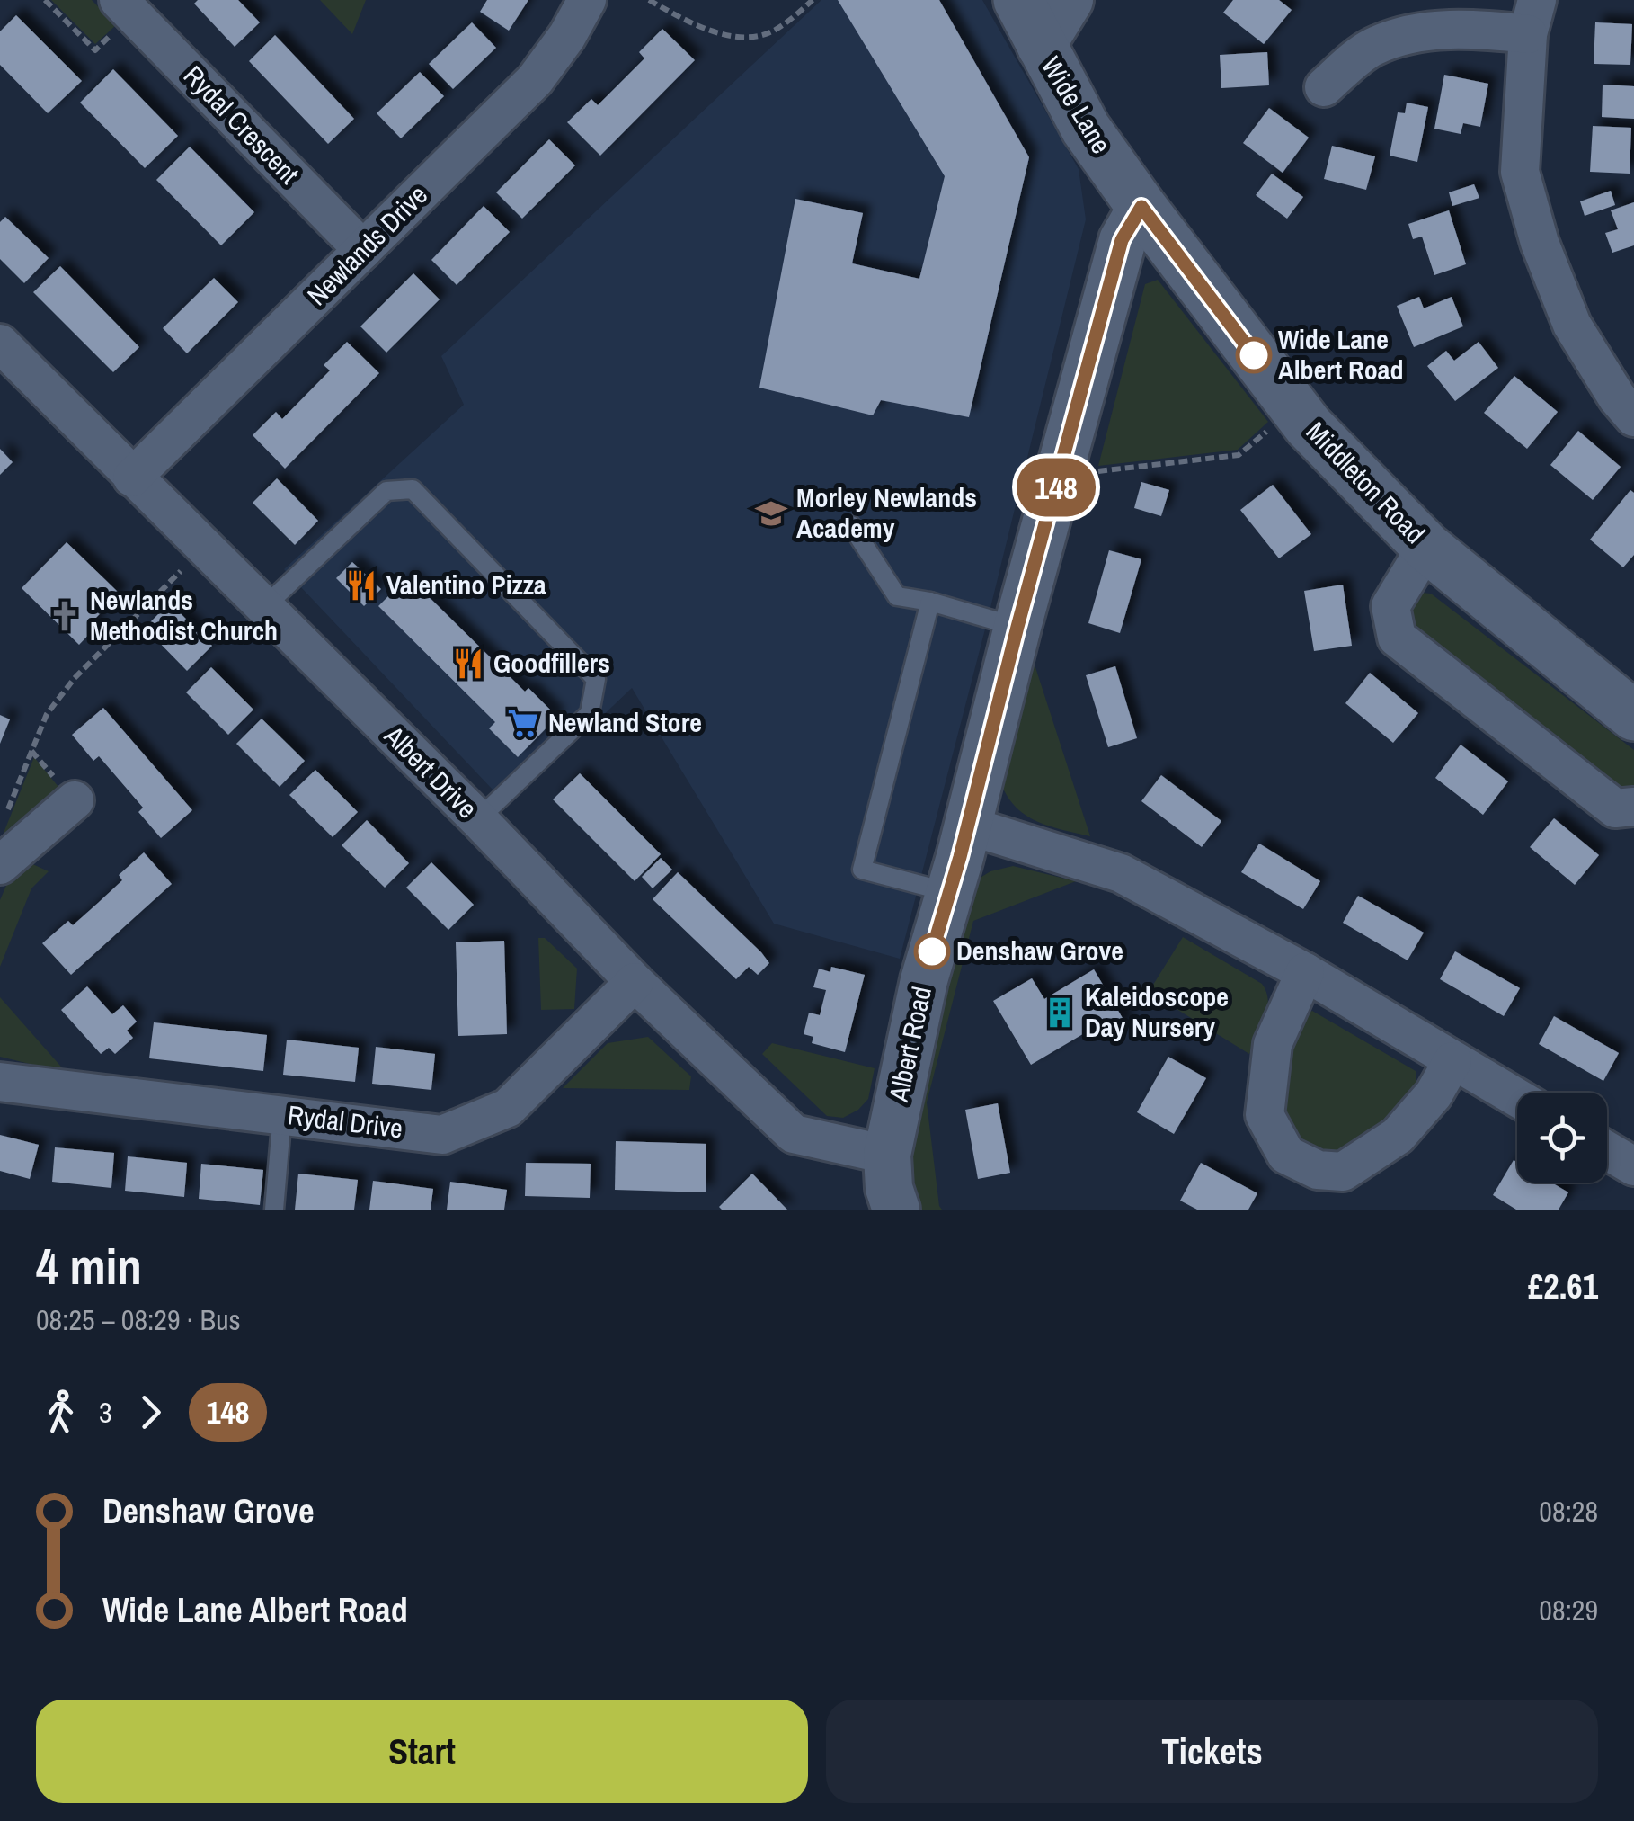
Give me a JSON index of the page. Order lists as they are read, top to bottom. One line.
{"streets":{"main road":["Wide Lane","Middleton Road"],"street":["Rydal Crescent","Newlands Drive","Albert Drive","Albert Road","Rydal Drive"]},"crossings":[["Wide Lane","Middleton Road"],["Wide Lane","Albert Road"],["Rydal Crescent","Newlands Drive"],["Newlands Drive","Albert Drive"],["Middleton Road","Albert Road"],["Albert Drive","Albert Road"],["Albert Drive","Rydal Drive"]],"places":{"other":["Wide Lane Albert Road","Denshaw Grove"],"school or university":["Morley Newlands Academy"],"restaurant":["Valentino Pizza","Goodfillers"],"church":["Newlands Methodist Church"],"supermarket":["Newland Store"],"building":["Kaleidoscope Day Nursery"]},"lines":["bus line 148"],"page":{"on_map":"148","heading":["4 min","08:25 – 08:29 · Bus","£2.61"],"legs":["3","148"],"list":[{"name":"Denshaw Grove","value":"08:28"},{"name":"Wide Lane Albert Road","value":"08:29"}],"buttons":["Start","Tickets"]}}
